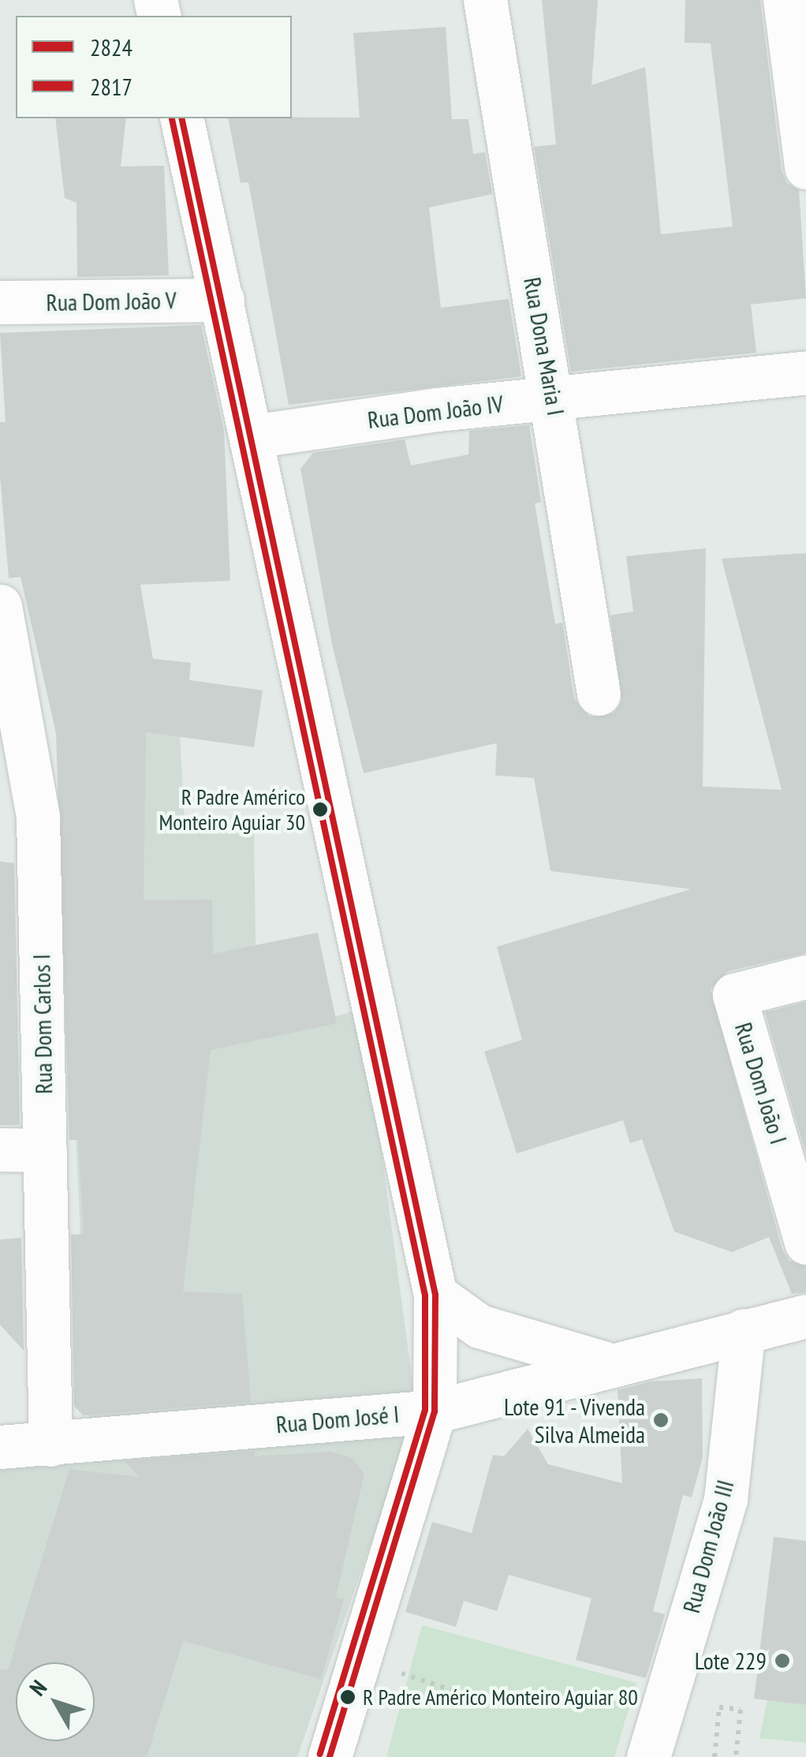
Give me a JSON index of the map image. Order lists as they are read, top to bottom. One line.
{"streets":{"street":["Rua Dom João V","Rua Dona Maria I","Rua Dom João IV","Rua Dom Carlos I","Rua Dom João I","Rua Dom José I","Rua Dom João III"]},"crossings":[["Rua Dona Maria I","Rua Dom João IV"],["Rua Dom Carlos I","Rua Dom José I"],["Rua Dom José I","Rua Dom João III"]],"places":["R Padre Américo Monteiro Aguiar 30","Lote 91 - Vivenda Silva Almeida","Lote 229","R Padre Américo Monteiro Aguiar 80"],"lines":["transit line 2824","transit line 2817"],"legend":["2824","2817"],"north":"top left"}
